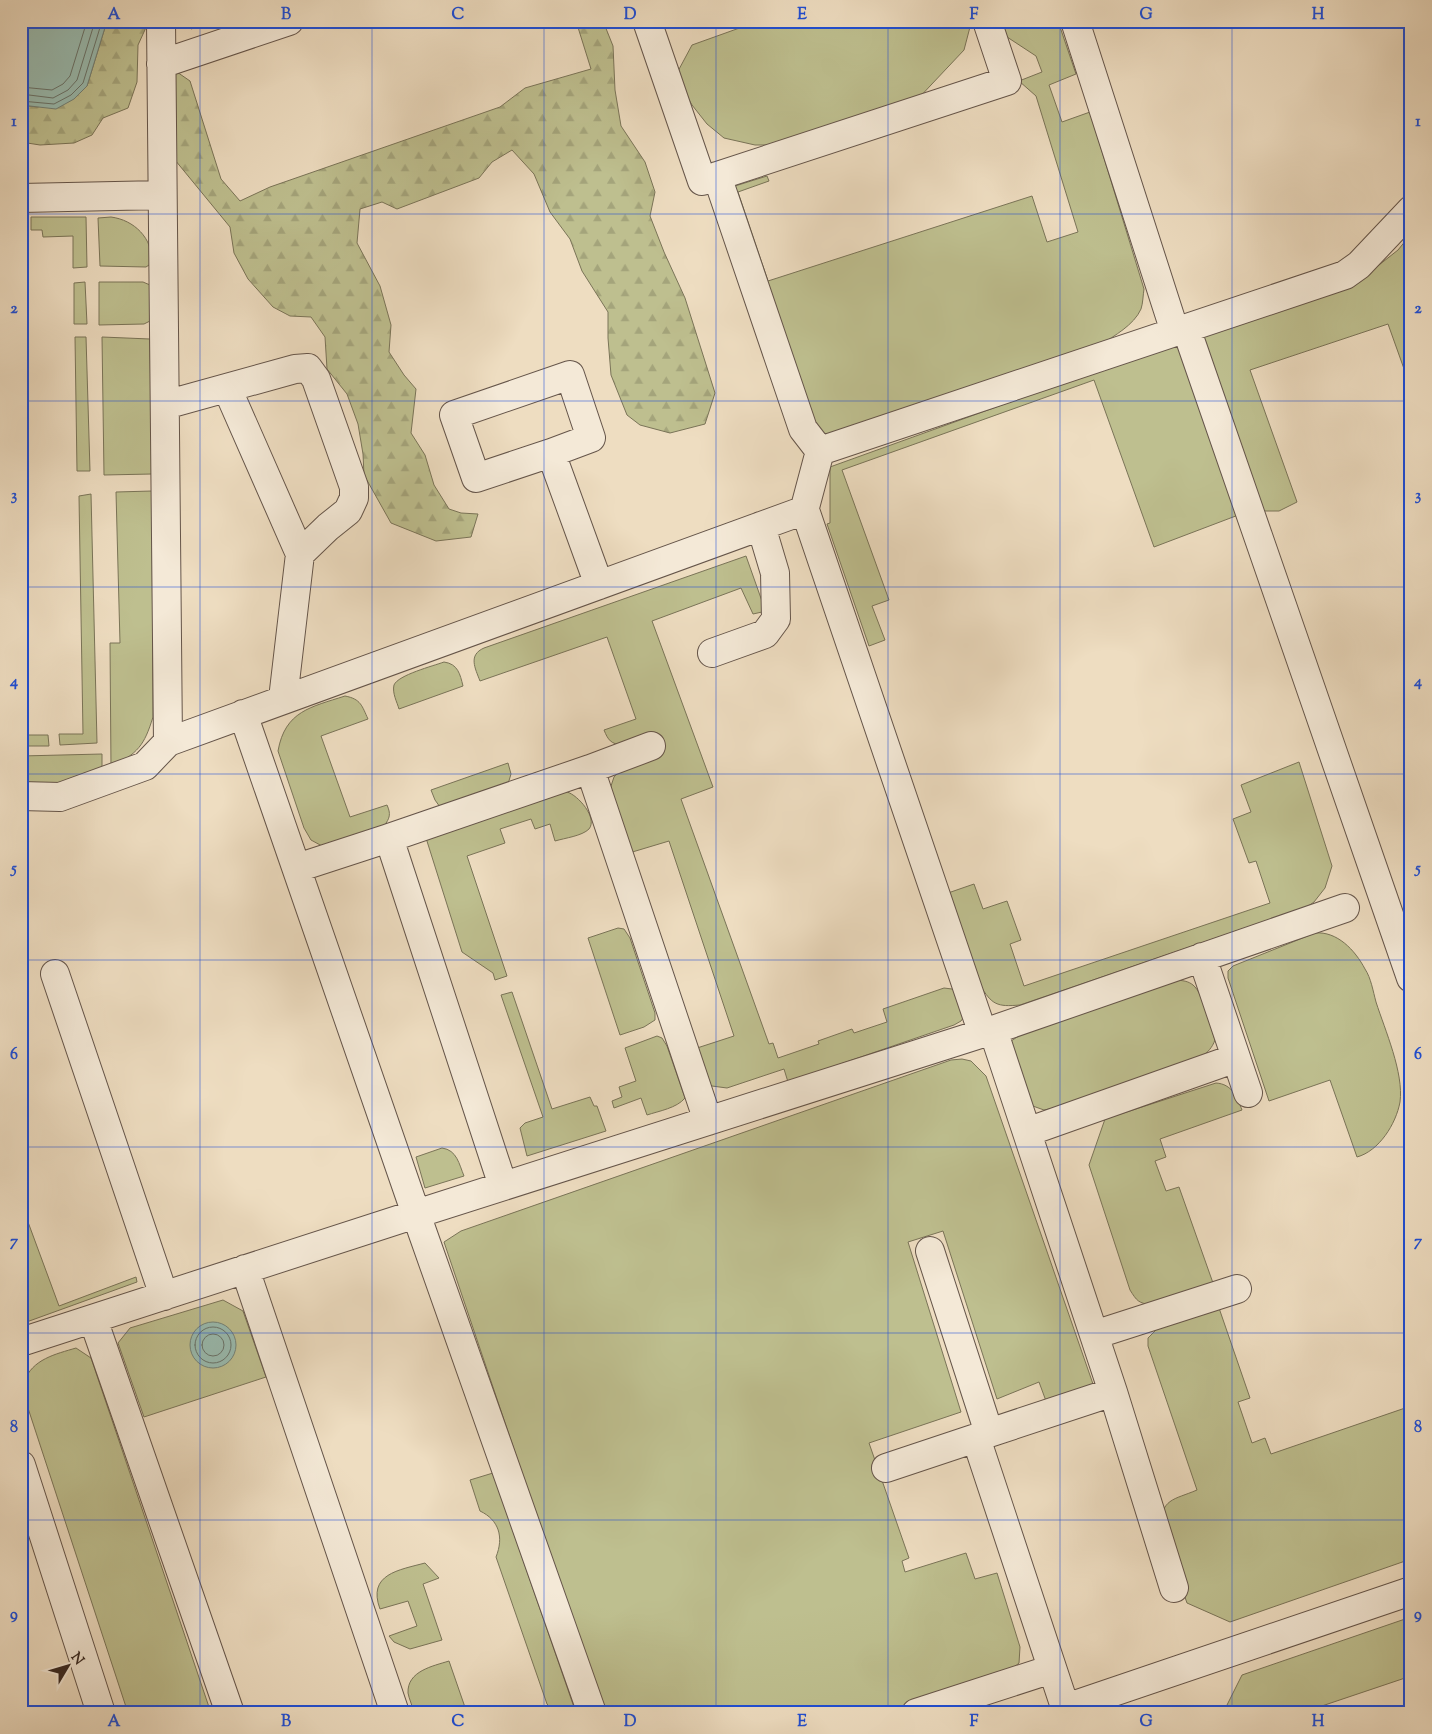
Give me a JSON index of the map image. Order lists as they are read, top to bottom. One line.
{"north":"top right","grid":{"columns":["A","B","C","D","E","F","G","H"],"rows":["1","2","3","4","5","6","7","8","9"]}}
